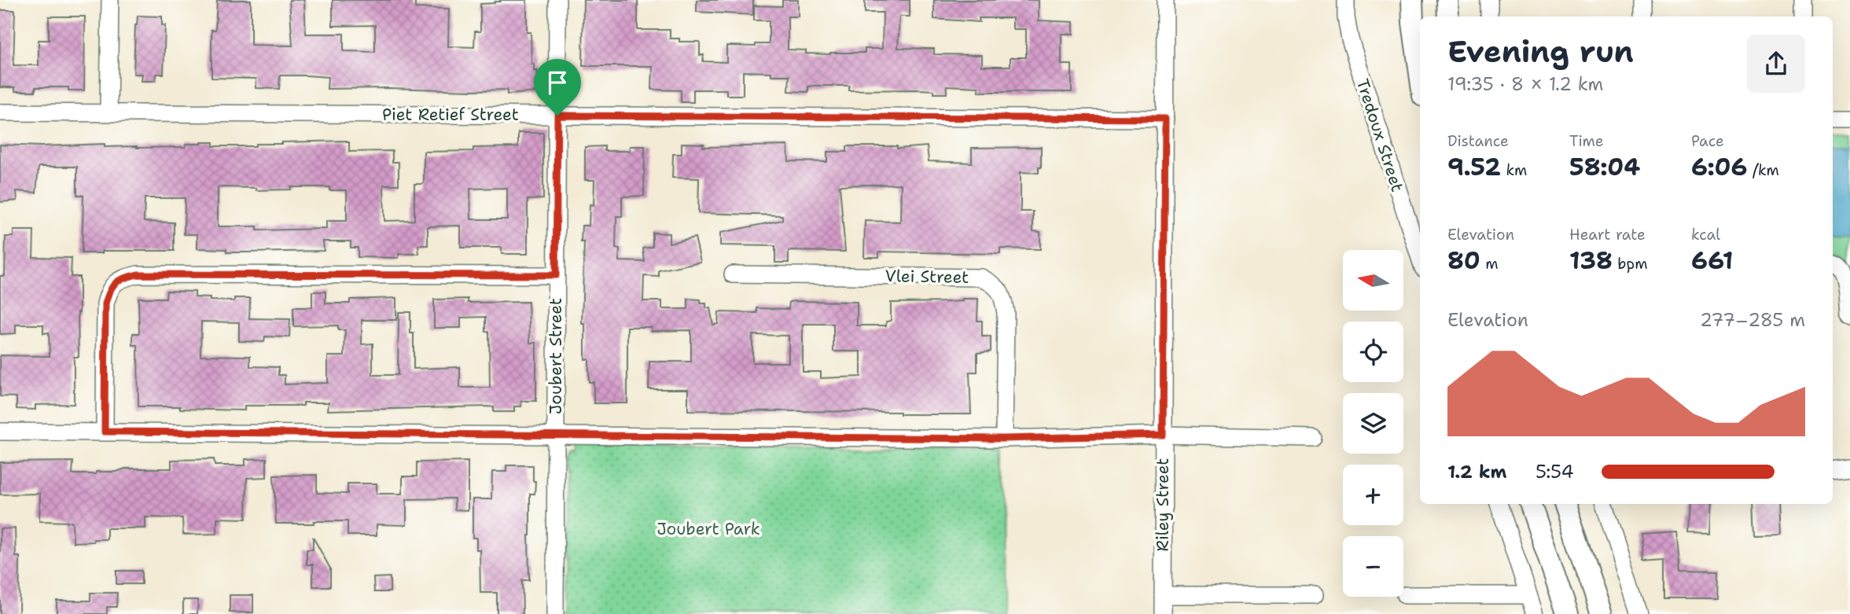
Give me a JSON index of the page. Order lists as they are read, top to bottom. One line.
{"streets":{"street":["Piet Retief Street","Tredoux Street","Vlei Street","Joubert Street","Riley Street"]},"crossings":[["Piet Retief Street","Joubert Street"],["Piet Retief Street","Riley Street"]],"parks":["Joubert Park"],"north":"left","page":{"heading":["Evening run","19:35 · 8 × 1.2 km"],"stats":[["Distance","9.52 km"],["Time","58:04"],["Pace","6:06 /km"],["Elevation","80 m"],["Heart rate","138 bpm"],["kcal","661"]],"map_buttons":["+","−"],"chart":["Elevation","277–285 m"],"list":[{"name":"1.2 km","note":"5:54"}]}}
